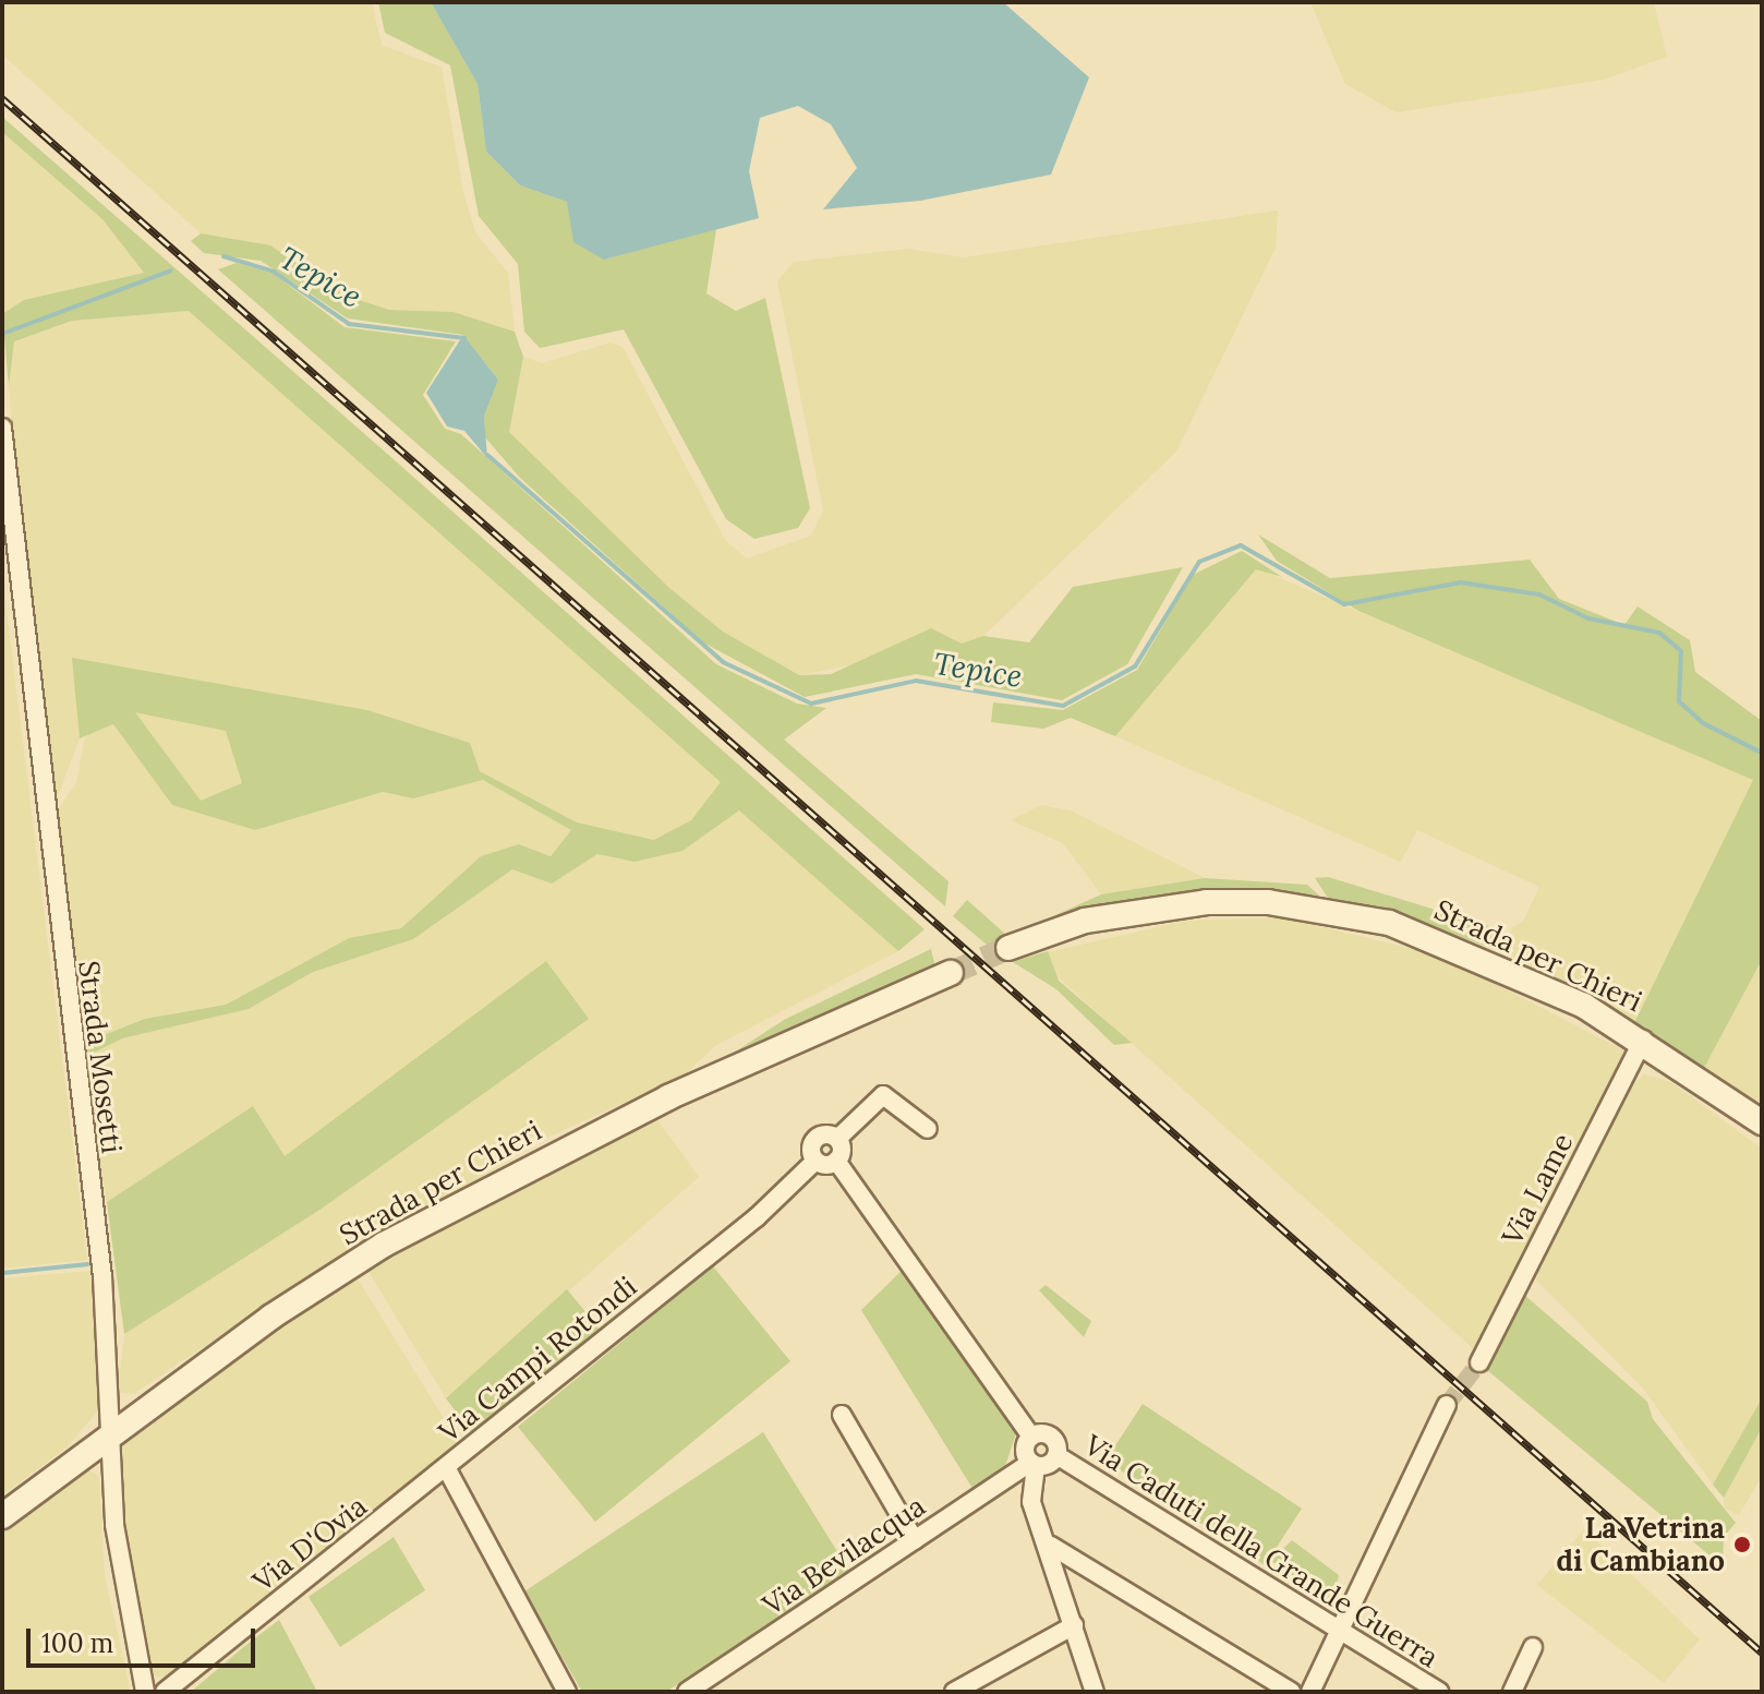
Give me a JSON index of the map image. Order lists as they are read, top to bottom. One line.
{"streets":{"main road":["Strada per Chieri"],"street":["Strada Mosetti","Via Lame","Via Campi Rotondi","Via D'Ovia","Via Caduti della Grande Guerra","Via Bevilacqua"]},"crossings":[["Strada per Chieri","Strada Mosetti"],["Strada per Chieri","Via Lame"],["Via Campi Rotondi","Via D'Ovia"],["Via Caduti della Grande Guerra","Via Bevilacqua"]],"water":["Tepice"],"places":["La Vetrina di Cambiano"],"scale_bar":"100 m"}
